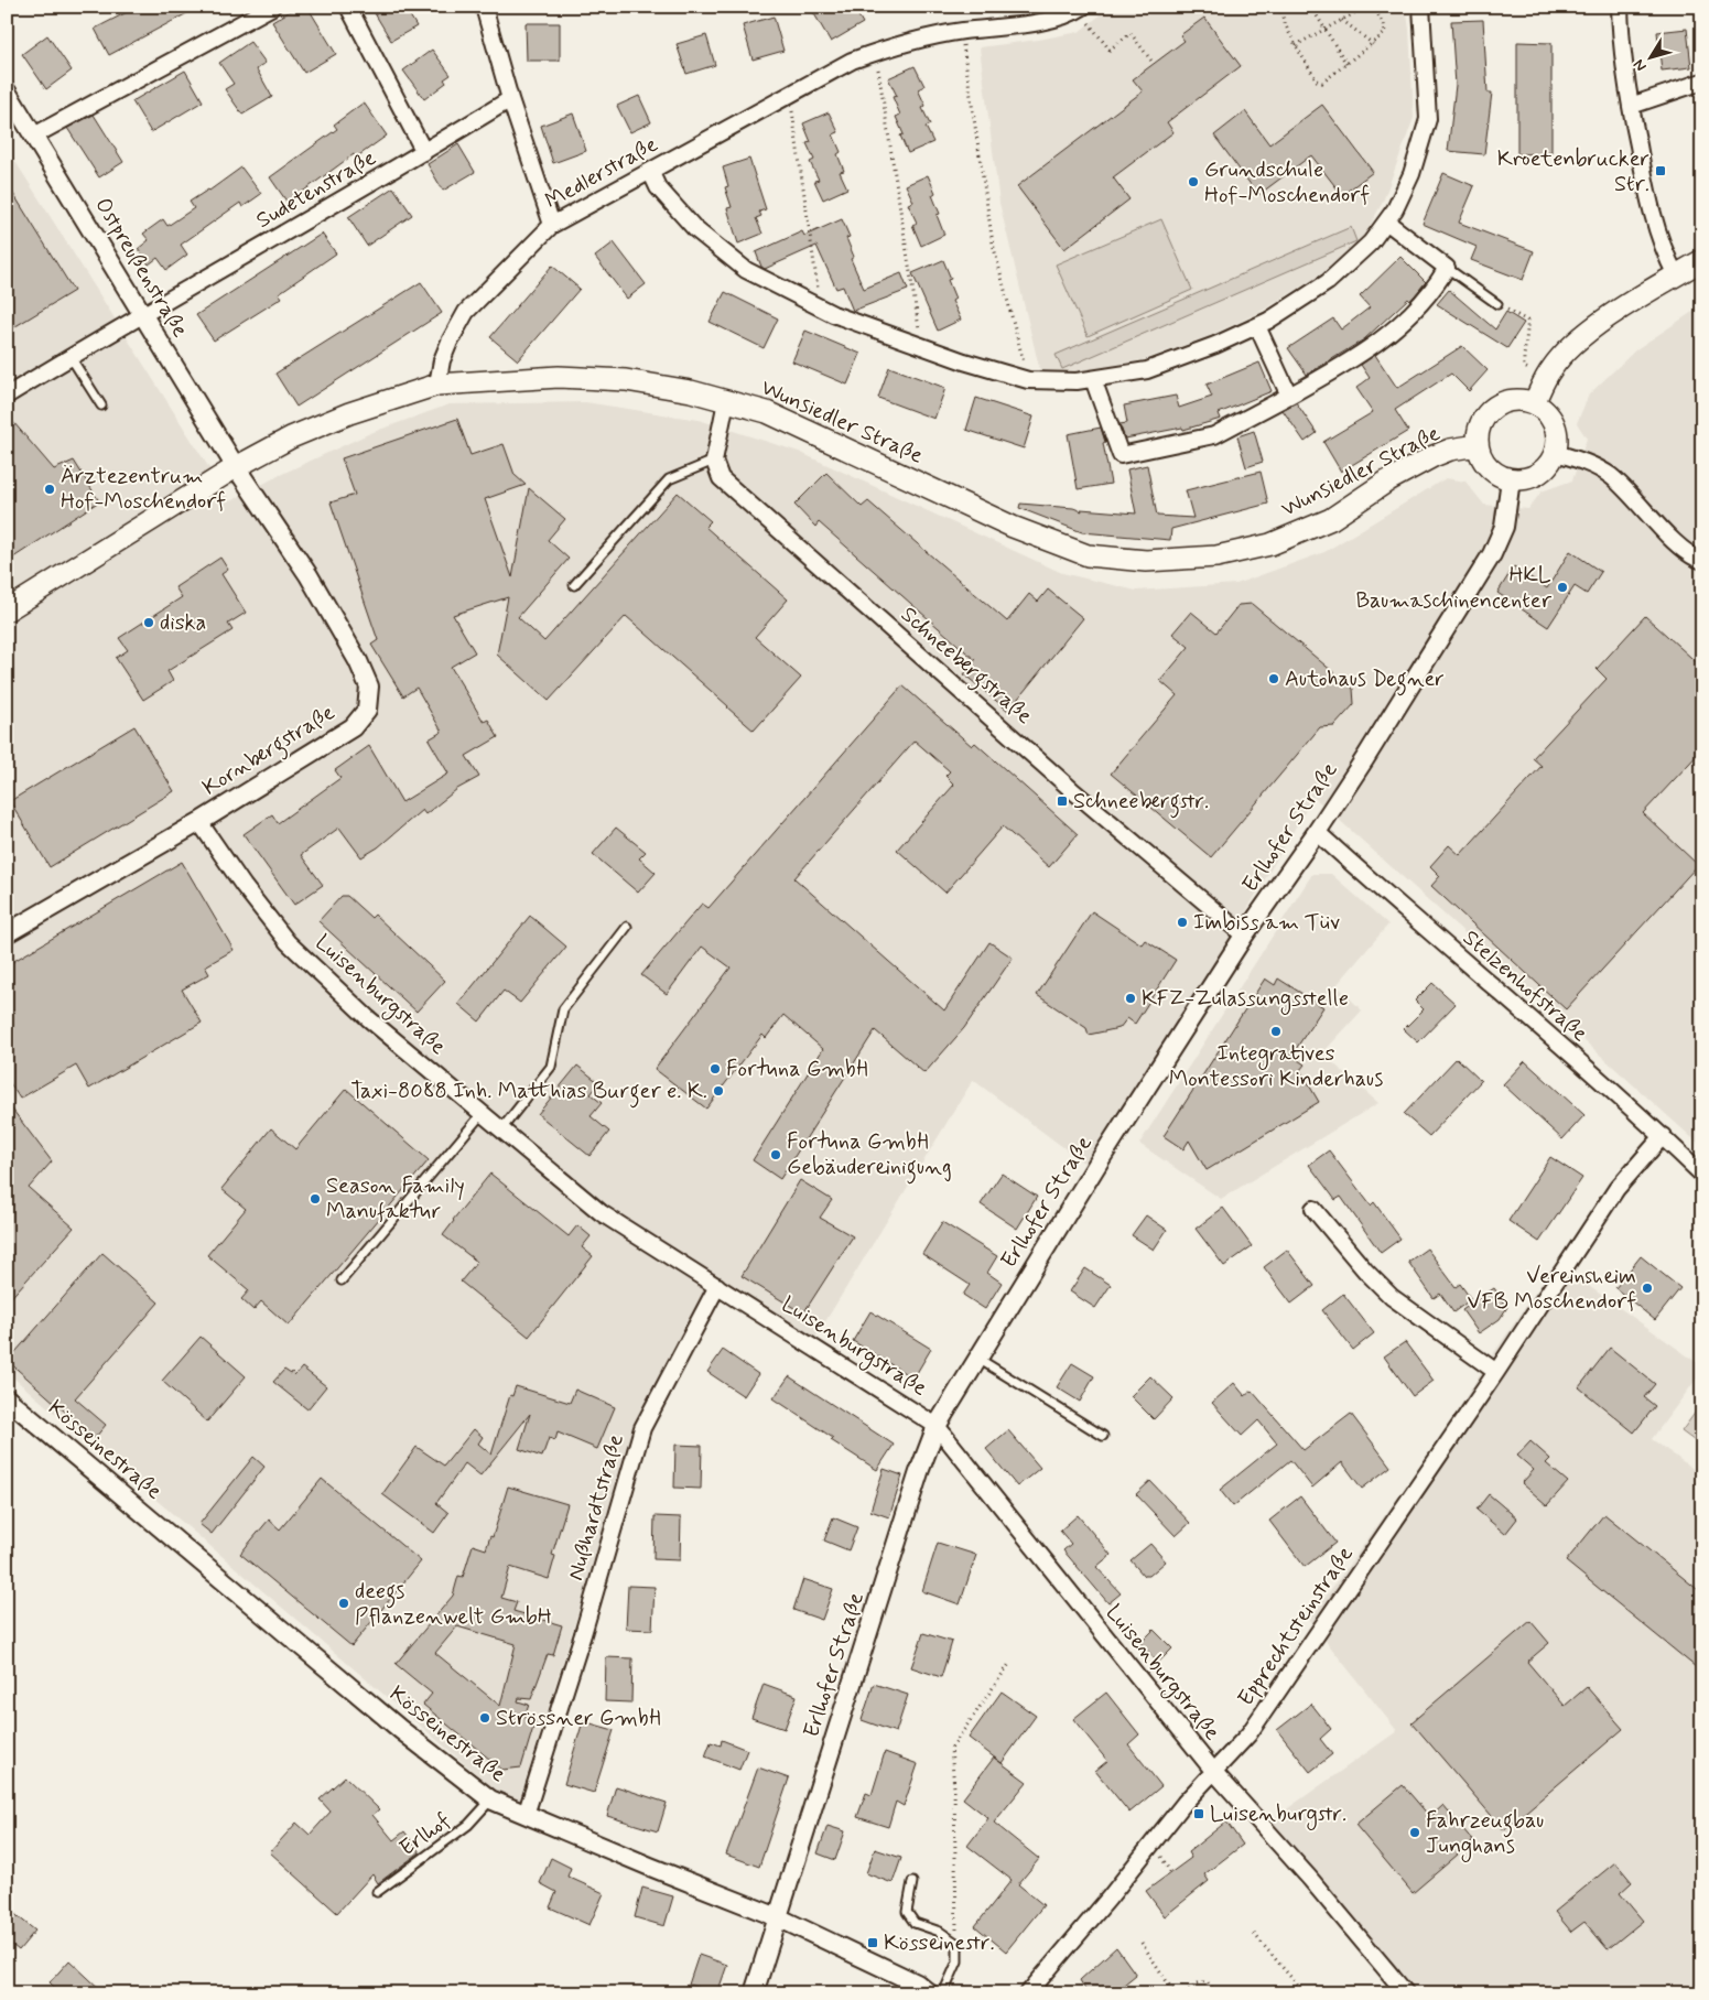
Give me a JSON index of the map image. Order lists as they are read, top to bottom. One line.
{"streets":{"main road":["Wunsiedler Straße"],"street":["Medlerstraße","Sudetenstraße","Ostpreußenstraße","Schneebergstraße","Kornbergstraße","Erlhofer Straße","Stelzenhofstraße","Luisenburgstraße","Kösseinestraße","Nußhardtstraße","Epprechtsteinstraße"],"lane":["Erlhof"]},"crossings":[["Medlerstraße","Wunsiedler Straße"],["Sudetenstraße","Ostpreußenstraße"],["Ostpreußenstraße","Wunsiedler Straße"],["Ostpreußenstraße","Kornbergstraße"],["Wunsiedler Straße","Kornbergstraße"],["Wunsiedler Straße","Erlhofer Straße"],["Schneebergstraße","Erlhofer Straße"],["Kornbergstraße","Luisenburgstraße"],["Erlhofer Straße","Stelzenhofstraße"],["Erlhofer Straße","Luisenburgstraße"],["Erlhofer Straße","Kösseinestraße"],["Stelzenhofstraße","Epprechtsteinstraße"],["Luisenburgstraße","Nußhardtstraße"],["Luisenburgstraße","Epprechtsteinstraße"],["Kösseinestraße","Nußhardtstraße"],["Kösseinestraße","Erlhof"]],"places":{"transit":["Kroetenbrucker Str.","Schneebergstr.","Luisenburgstr.","Kösseinestr."],"other":["Grundschule Hof-Moschendorf","Ärztezentrum Hof-Moschendorf","HKL Baumaschinencenter","diska","Autohaus Degner","Imbiss am Tüv","KFZ-Zulassungsstelle","Integratives Montessori Kinderhaus","Fortuna GmbH","Taxi-8088 Inh. Matthias Burger e. K.","Fortuna GmbH Gebäudereinigung","Season Family Manufaktur","Vereinsheim VFB Moschendorf","deegs Pflanzenwelt GmbH","Strössner GmbH","Fahrzeugbau Junghans"]},"north":"bottom left"}
